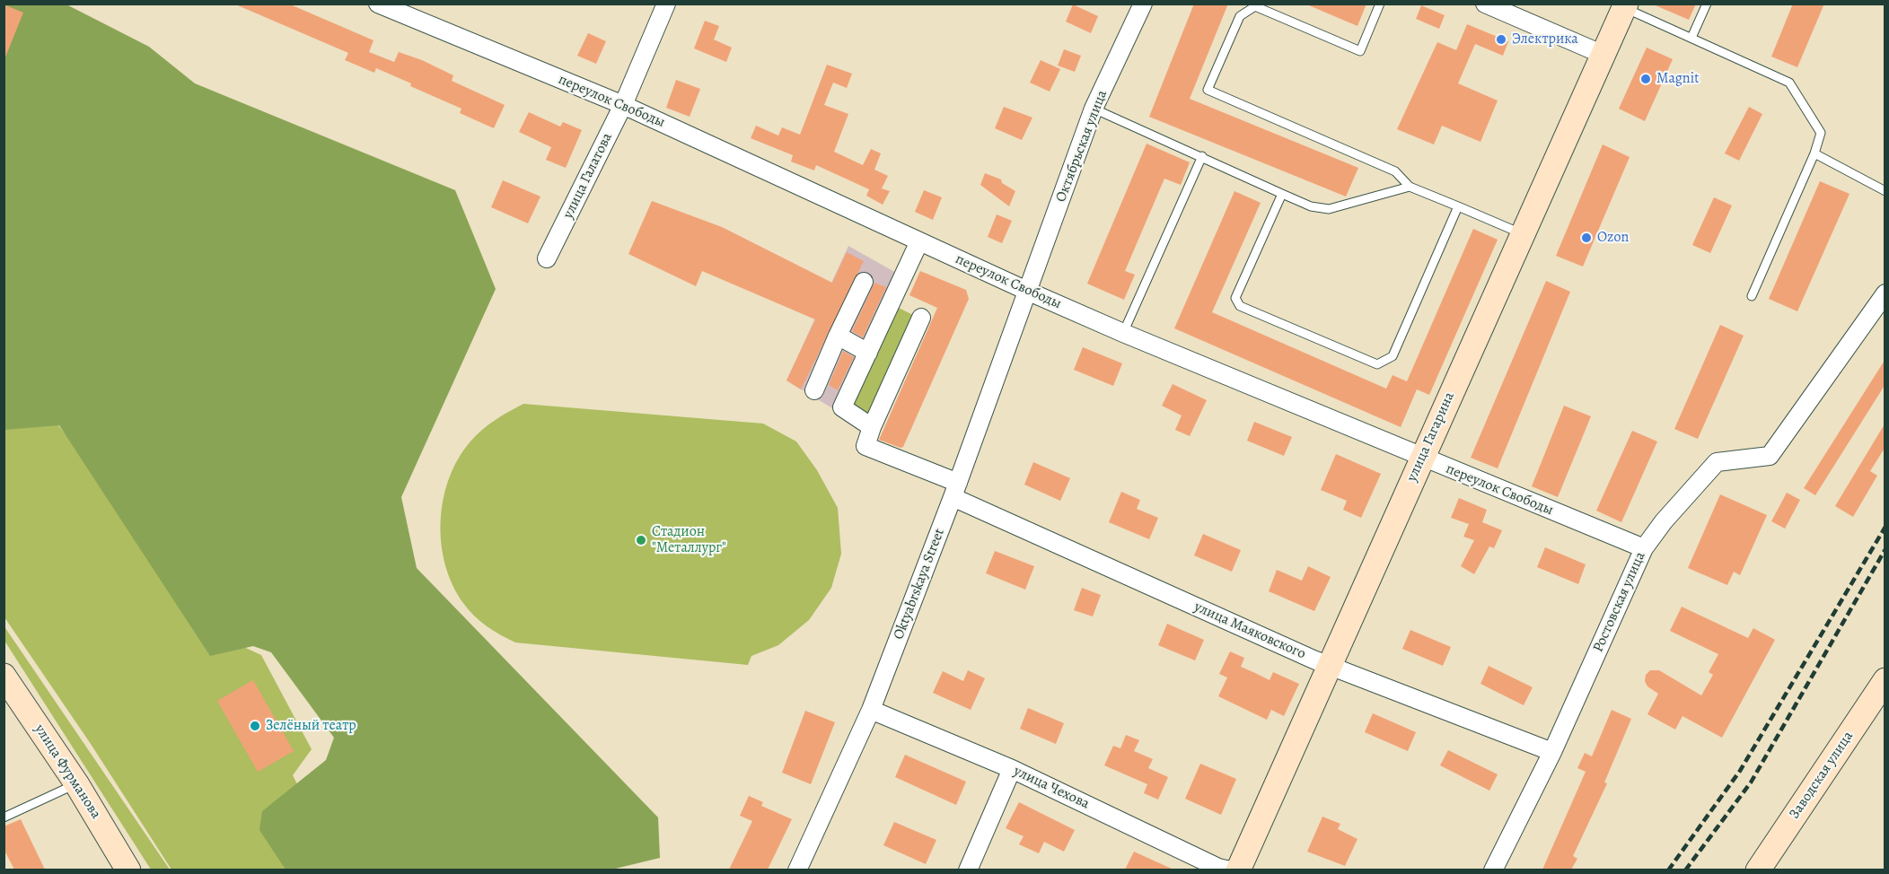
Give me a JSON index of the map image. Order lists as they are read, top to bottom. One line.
{"streets":{"main road":["улица Гагарина","улица Фурманова","Заводская улица"],"street":["переулок Свободы","Октябрьская улица","улица Галатова","Oktyabrskaya Street","Ростовская улица","улица Маяковского","улица Чехова"]},"crossings":[["переулок Свободы","Октябрьская улица"],["переулок Свободы","улица Галатова"],["переулок Свободы","улица Гагарина"],["переулок Свободы","Oktyabrskaya Street"],["переулок Свободы","Ростовская улица"],["Октябрьская улица","Oktyabrskaya Street"],["улица Гагарина","улица Маяковского"],["Oktyabrskaya Street","улица Маяковского"],["Oktyabrskaya Street","улица Чехова"],["Ростовская улица","улица Маяковского"]],"places":["Электрика","Magnit","Ozon","Стадион \"Металлург\"","Зелёный театр"]}
